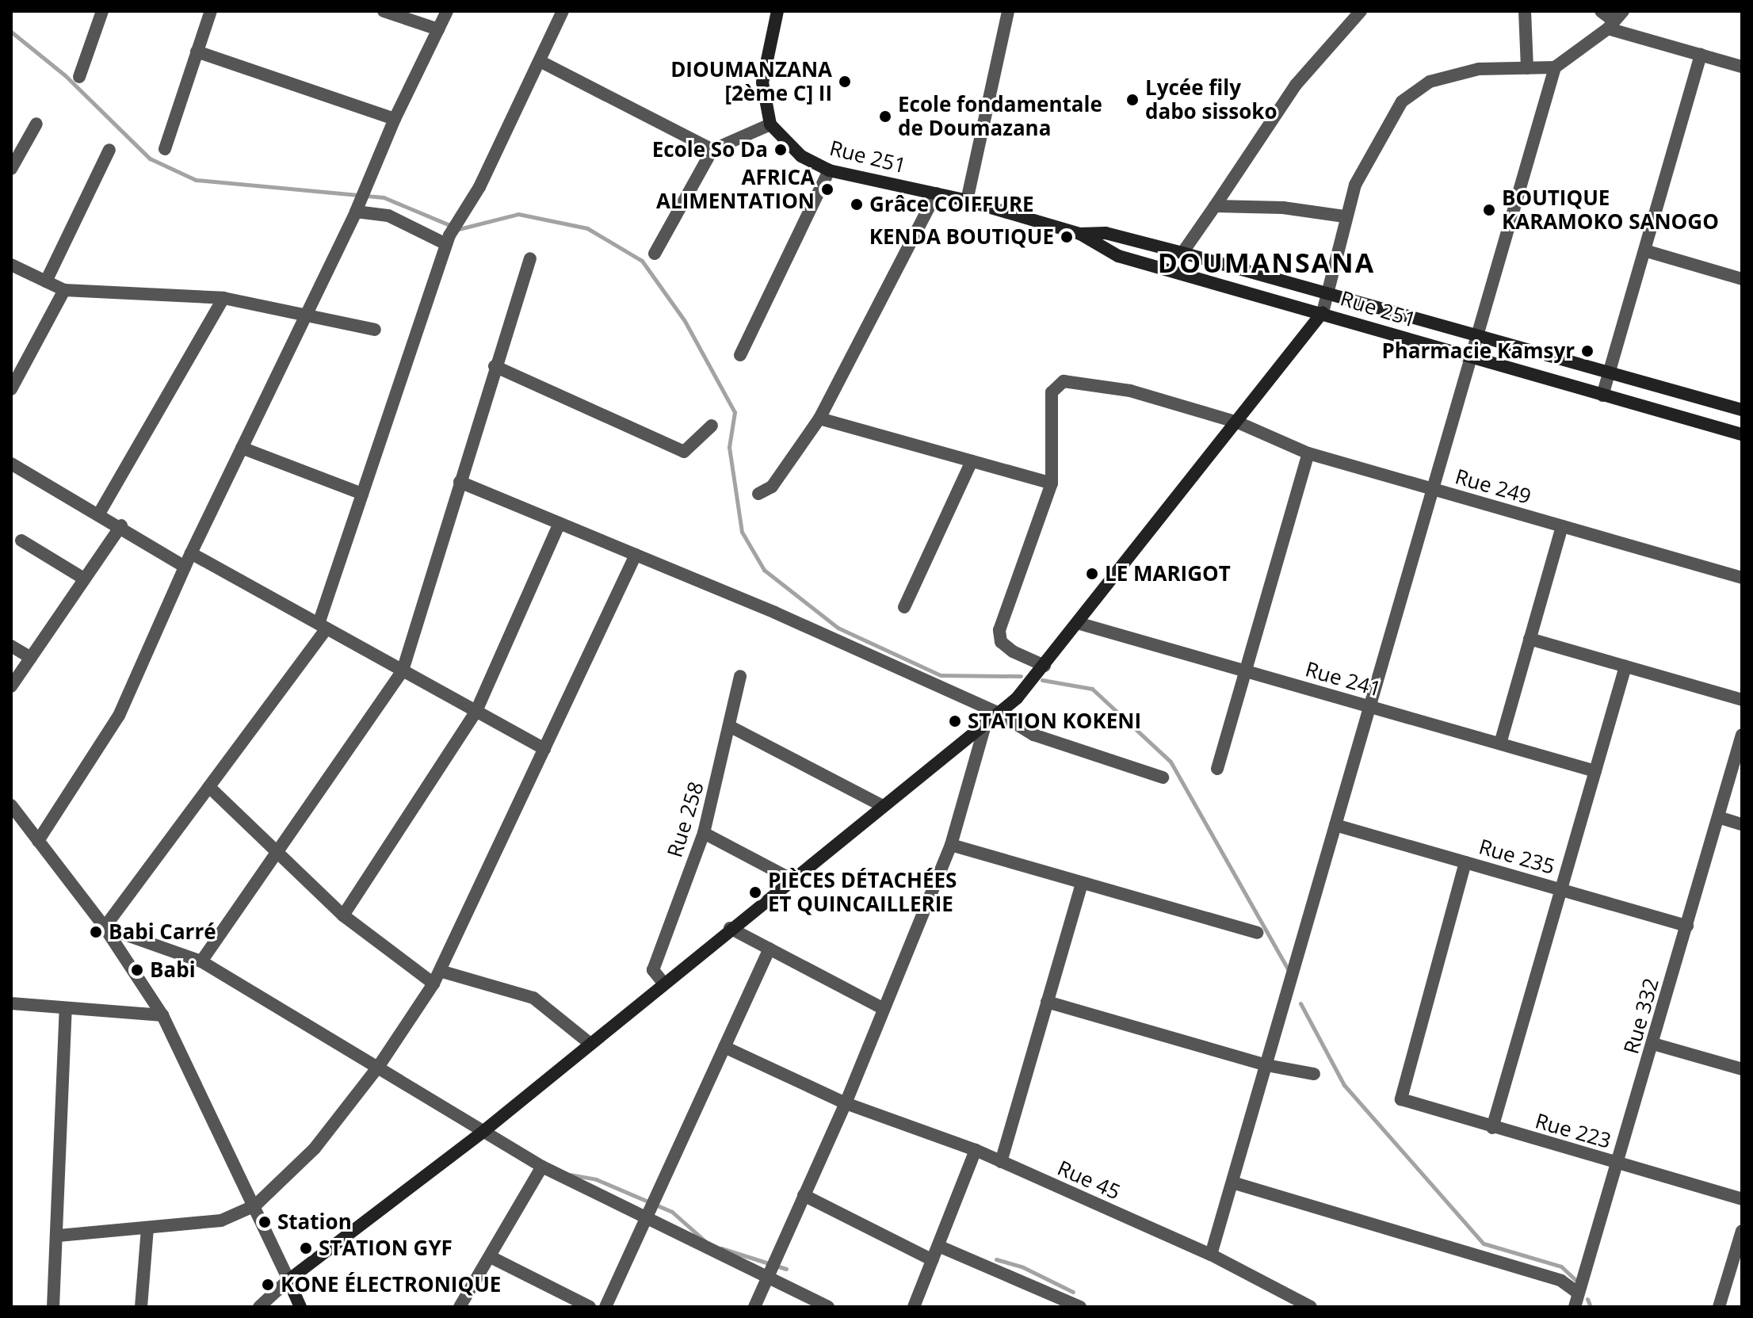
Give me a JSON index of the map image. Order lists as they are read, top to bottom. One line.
{"streets":{"main road":["Rue 251"],"street":["Rue 249","Rue 241","Rue 258","Rue 235","Rue 332","Rue 223","Rue 45"]},"crossings":[["Rue 235","Rue 332"],["Rue 235","Rue 223"],["Rue 332","Rue 223"]],"districts":["DOUMANSANA"],"places":["DIOUMANZANA [2ème C] II","Lycée fily dabo sissoko","Ecole fondamentale de Doumazana","Ecole So Da","AFRICA ALIMENTATION","Grâce COIFFURE","BOUTIQUE KARAMOKO SANOGO","KENDA BOUTIQUE","Pharmacie Kamsyr","LE MARIGOT","STATION KOKENI","PIÈCES DÉTACHÉES ET QUINCAILLERIE","Babi Carré","Babi","Station","STATION GYF","KONE ÉLECTRONIQUE"]}
